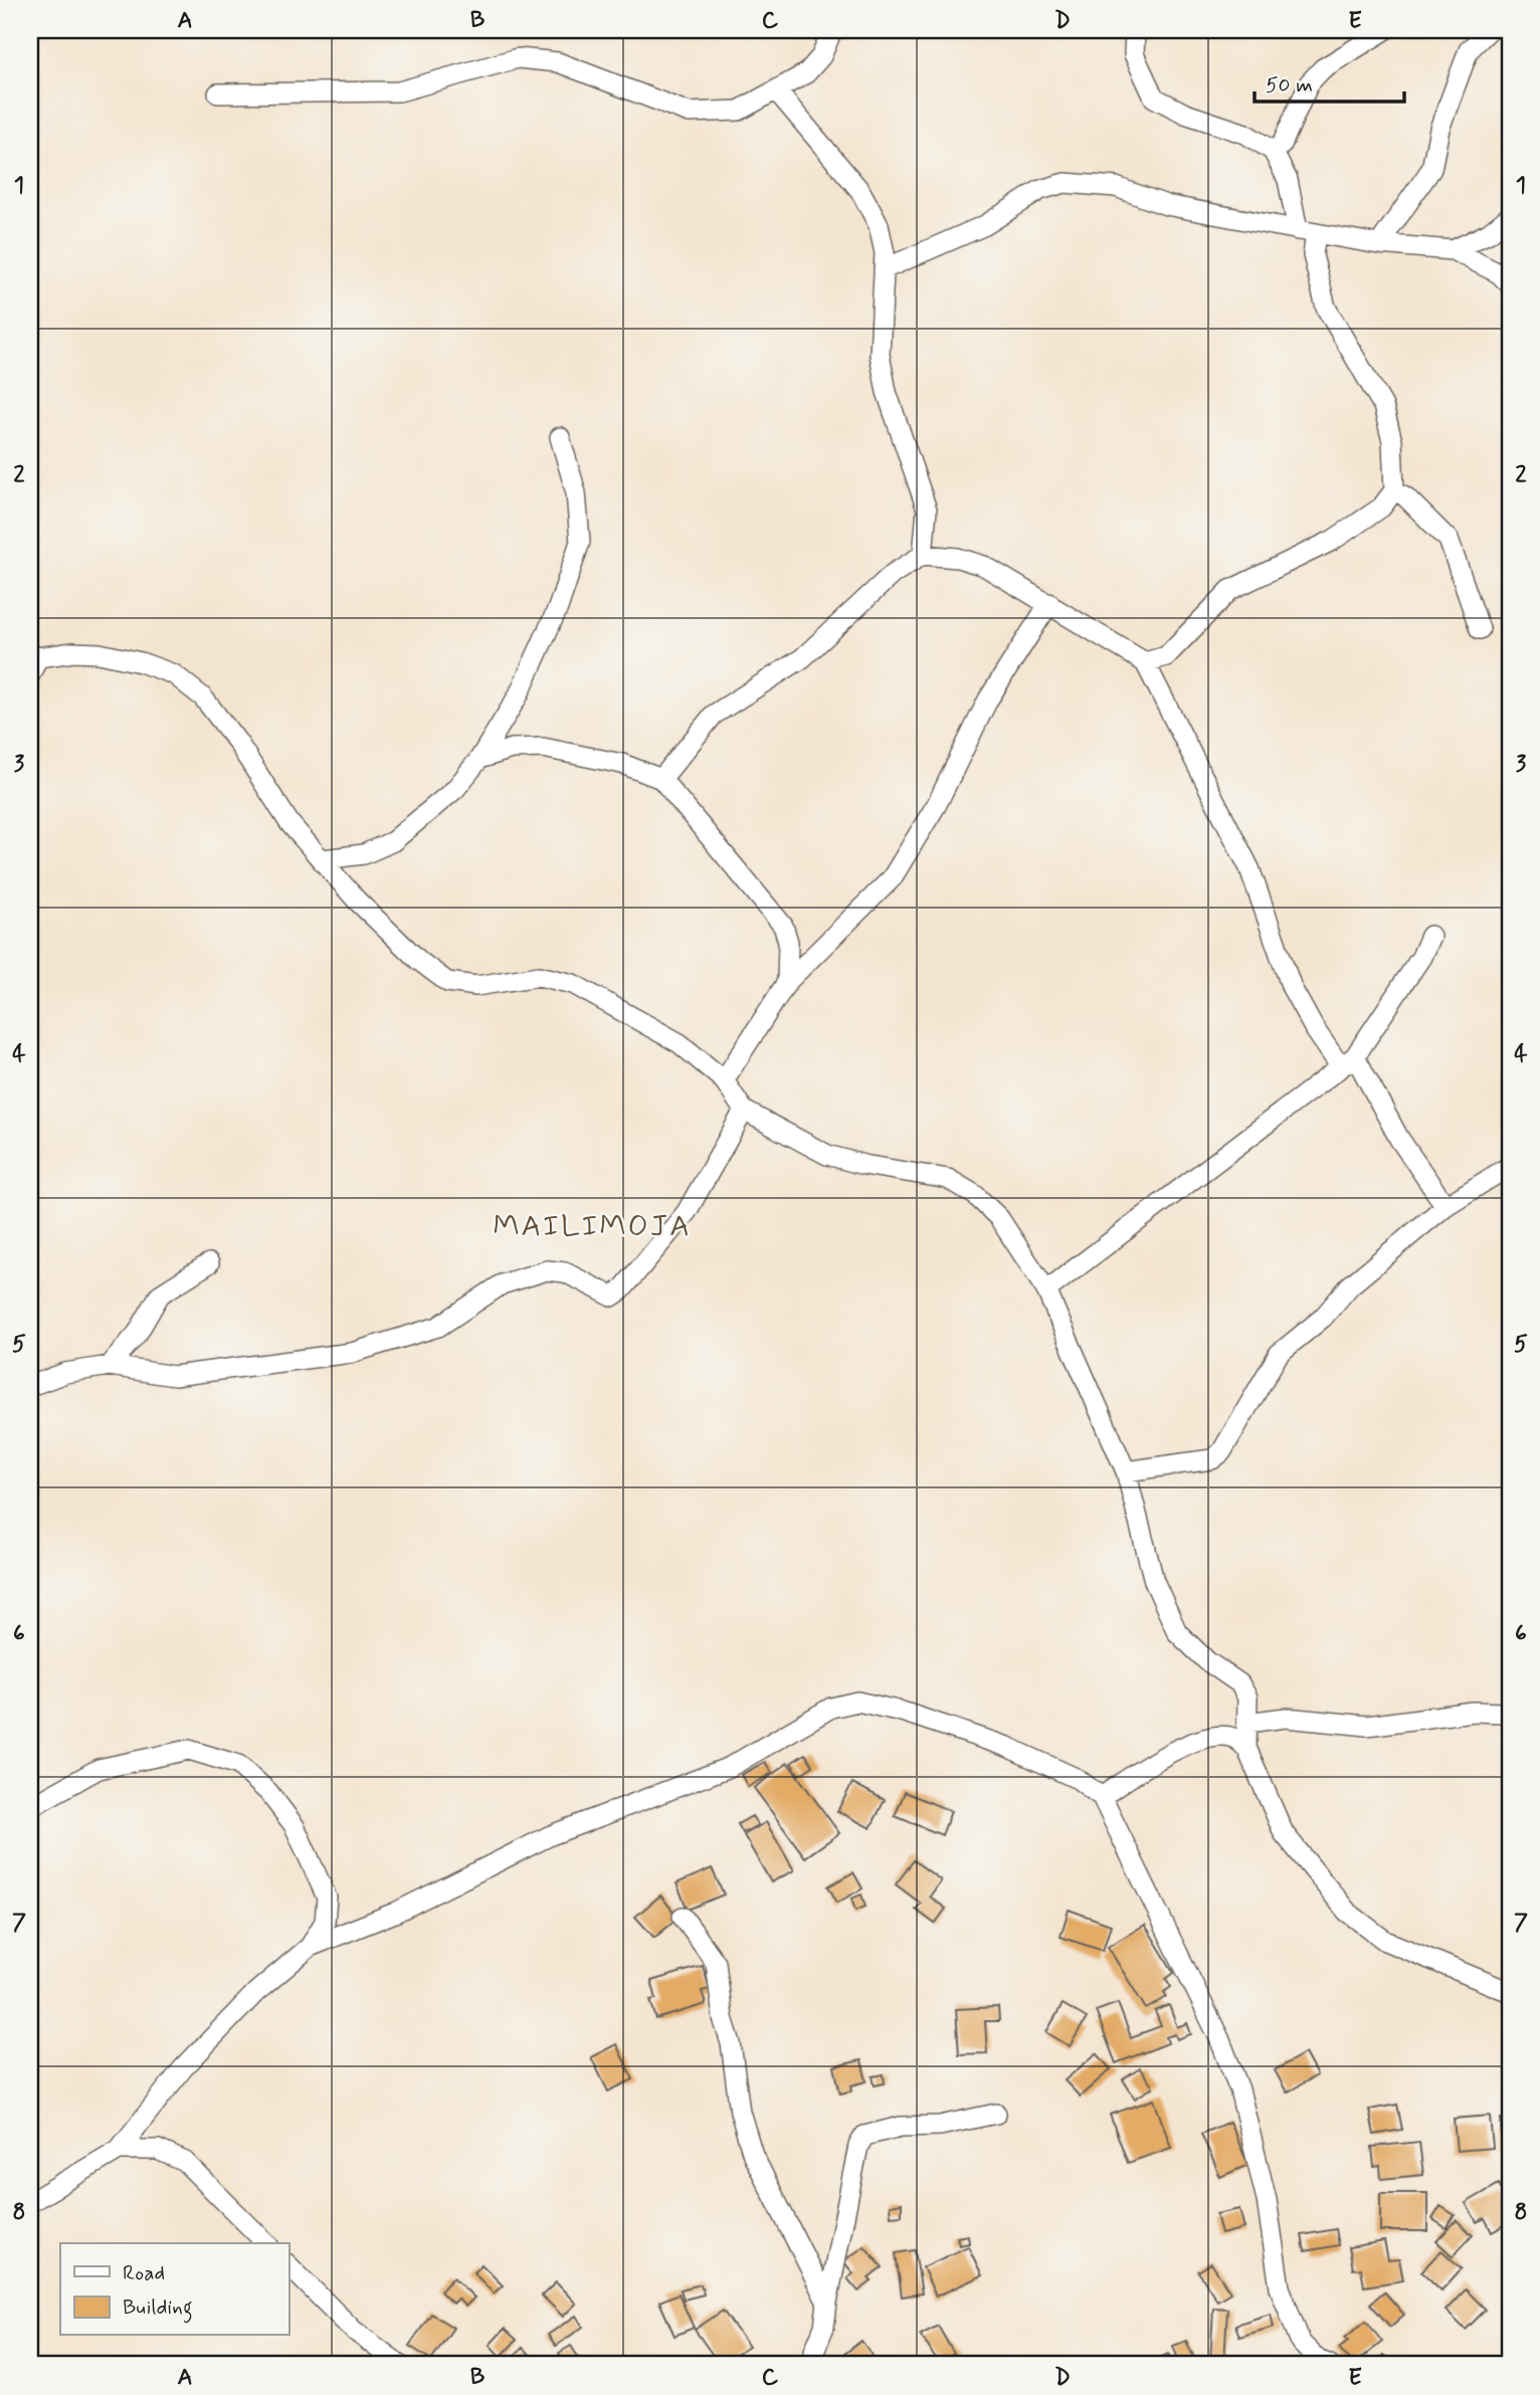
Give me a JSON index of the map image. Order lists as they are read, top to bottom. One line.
{"districts":["MAILIMOJA"],"legend":["Road","Building"],"scale_bar":"50 m","grid":{"columns":["A","B","C","D","E"],"rows":["1","2","3","4","5","6","7","8"]}}
